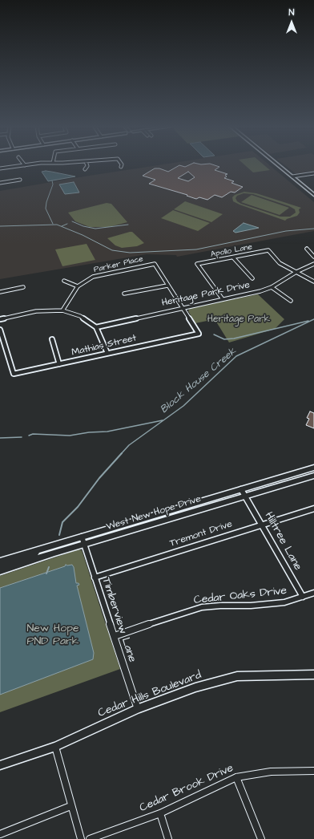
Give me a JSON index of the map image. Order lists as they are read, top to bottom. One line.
{"streets":{"main road":["West New Hope Drive","Cedar Hills Boulevard"],"street":["Apollo Lane","Parker Place","Heritage Park Drive","Mathias Street","Tremont Drive","Hilltree Lane","Cedar Oaks Drive","Timberview Lane","Cedar Brook Drive"]},"crossings":[["Apollo Lane","Heritage Park Drive"],["Heritage Park Drive","Mathias Street"],["West New Hope Drive","Hilltree Lane"],["West New Hope Drive","Timberview Lane"],["Tremont Drive","Hilltree Lane"],["Tremont Drive","Timberview Lane"],["Hilltree Lane","Cedar Oaks Drive"],["Cedar Oaks Drive","Timberview Lane"],["Timberview Lane","Cedar Hills Boulevard"]],"water":["Block House Creek"],"parks":["Heritage Park","New Hope PND Park"],"north":"top"}
